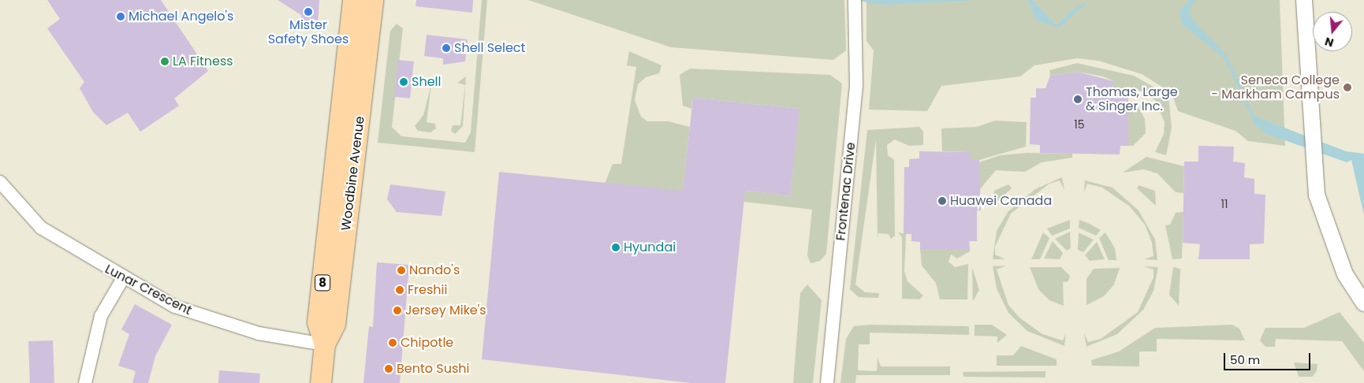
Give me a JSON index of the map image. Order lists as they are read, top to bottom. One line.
{"streets":{"main road":["Woodbine Avenue","8"],"street":["Frontenac Drive","Lunar Crescent"]},"crossings":[["Woodbine Avenue","Lunar Crescent"]],"places":["Mister Safety Shoes","Michael Angelo's","Shell Select","LA Fitness","Shell","Seneca College - Markham Campus","Thomas, Large & Singer Inc.","Huawei Canada","Hyundai","Nando's","Freshii","Jersey Mike's","Chipotle","Bento Sushi"],"house_numbers":["15","11"],"scale_bar":"50 m","north":"bottom"}
